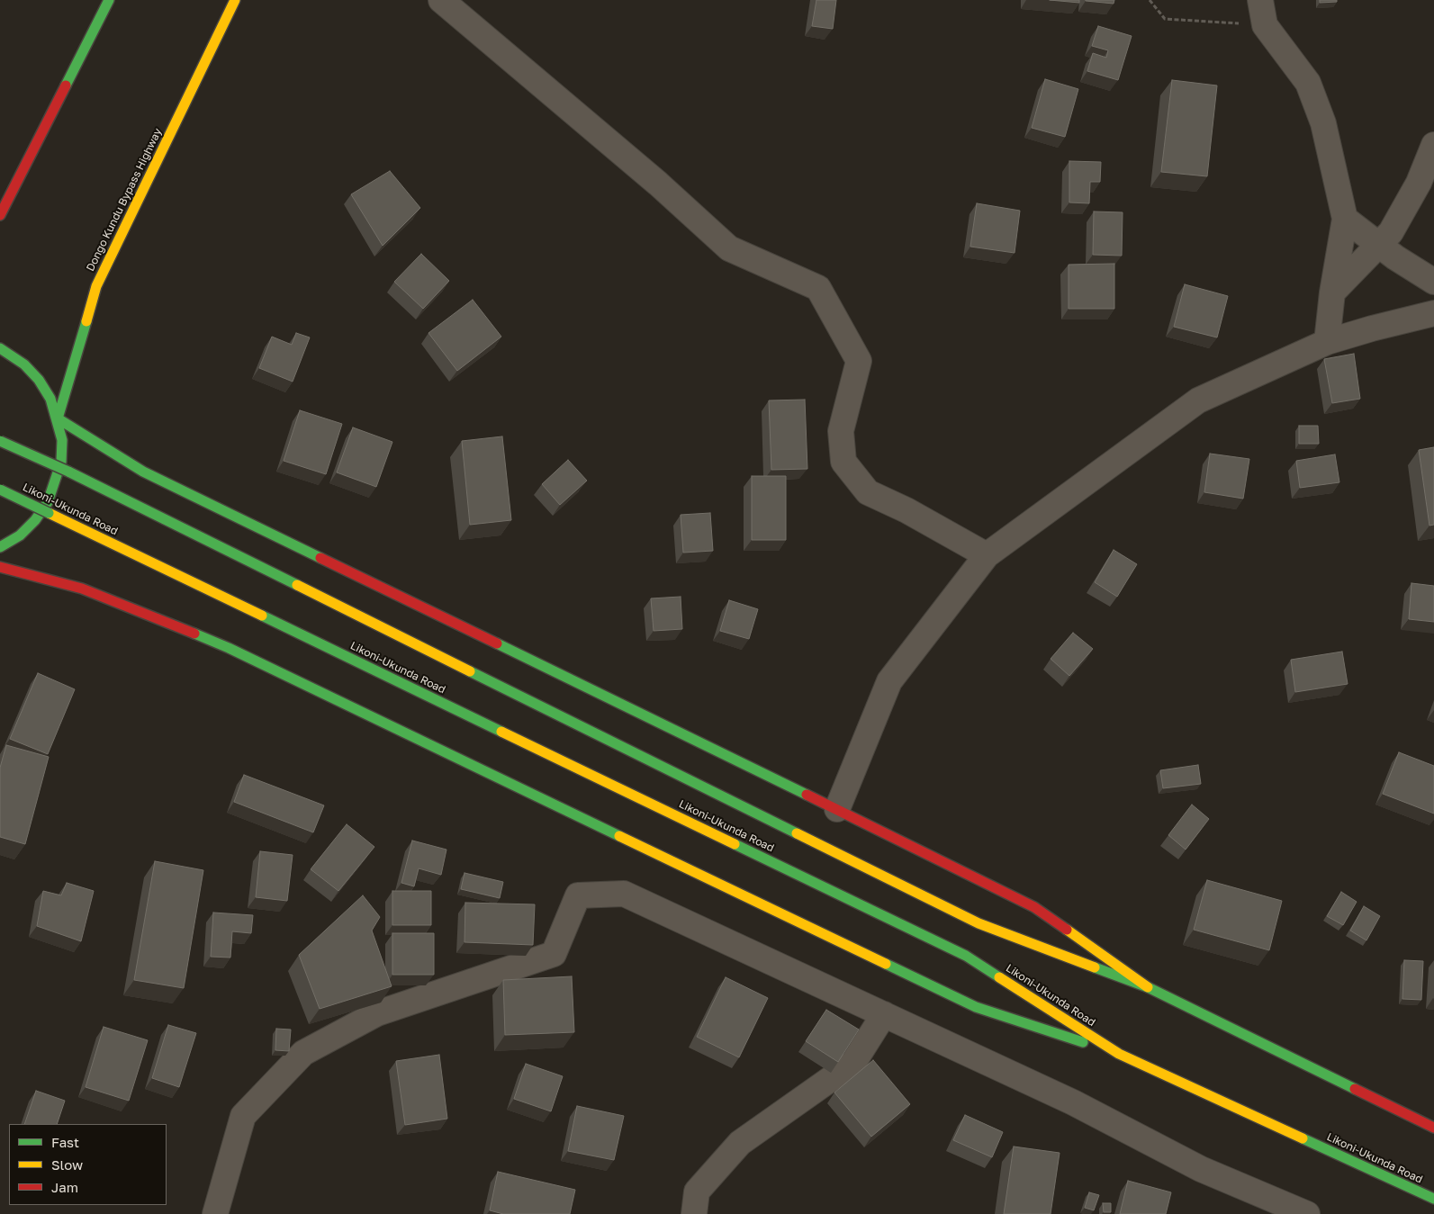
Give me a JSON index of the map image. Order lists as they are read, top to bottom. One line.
{"streets":{"highway":["Dongo Kundu Bypass Highway","Likoni-Ukunda Road"]},"legend":["Fast","Slow","Jam"]}
